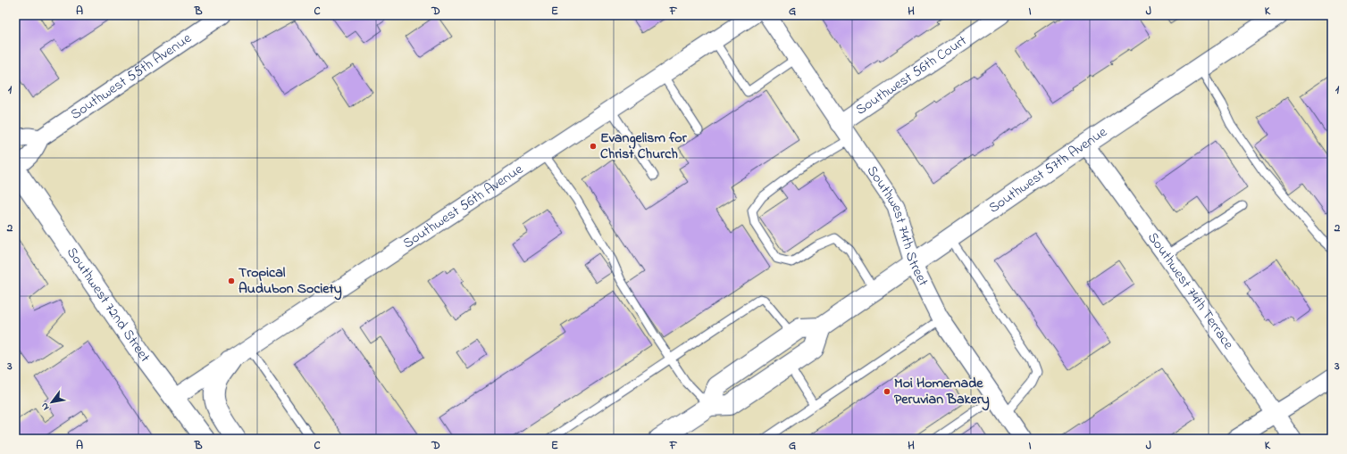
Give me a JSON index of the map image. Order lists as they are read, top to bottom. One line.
{"streets":{"main road":["Southwest 57th Avenue","Southwest 72nd Street"],"street":["Southwest 56th Court","Southwest 55th Avenue","Southwest 56th Avenue","Southwest 74th Street","Southwest 74th Terrace"]},"crossings":[["Southwest 56th Court","Southwest 74th Street"],["Southwest 55th Avenue","Southwest 72nd Street"],["Southwest 57th Avenue","Southwest 74th Street"],["Southwest 57th Avenue","Southwest 74th Terrace"],["Southwest 56th Avenue","Southwest 72nd Street"]],"places":["Evangelism for Christ Church","Tropical Audubon Society","Moi Homemade Peruvian Bakery"],"north":"bottom left","grid":{"columns":["A","B","C","D","E","F","G","H","I","J","K"],"rows":["1","2","3"]}}
